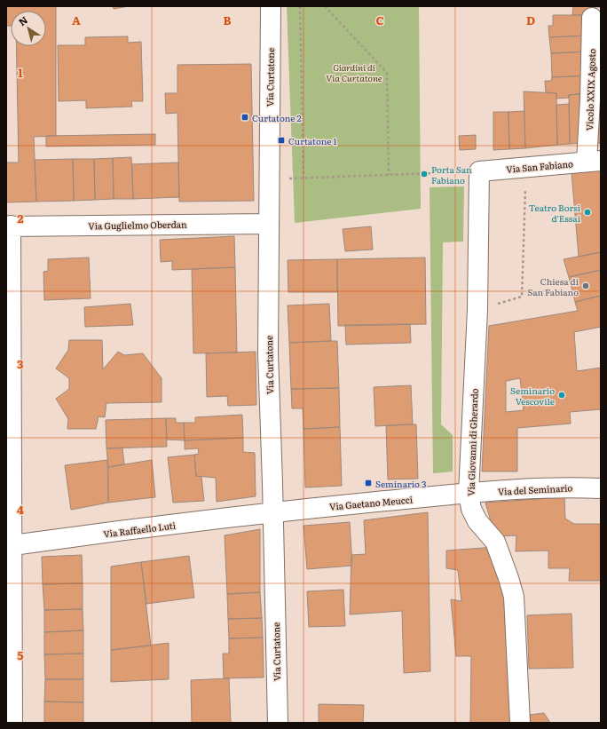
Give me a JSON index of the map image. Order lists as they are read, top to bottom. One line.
{"streets":{"street":["Via Curtatone","Vicolo XXIX Agosto","Via San Fabiano","Via Guglielmo Oberdan","Via Giovanni di Gherardo","Via del Seminario","Via Gaetano Meucci","Via Raffaello Luti"]},"crossings":[["Via Curtatone","Via Guglielmo Oberdan"],["Via Curtatone","Via Gaetano Meucci"],["Via Curtatone","Via Raffaello Luti"],["Vicolo XXIX Agosto","Via San Fabiano"],["Via San Fabiano","Via Giovanni di Gherardo"],["Via Giovanni di Gherardo","Via del Seminario"],["Via Giovanni di Gherardo","Via Gaetano Meucci"],["Via del Seminario","Via Gaetano Meucci"],["Via Gaetano Meucci","Via Raffaello Luti"]],"parks":["Giardini di Via Curtatone"],"places":{"transit":["Curtatone 2","Curtatone 1","Seminario 3"],"other":["Porta San Fabiano","Teatro Borsi d'Essai","Chiesa di San Fabiano","Seminario Vescovile"]},"north":"top left","grid":{"columns":["A","B","C","D"],"rows":["1","2","3","4","5"]}}
